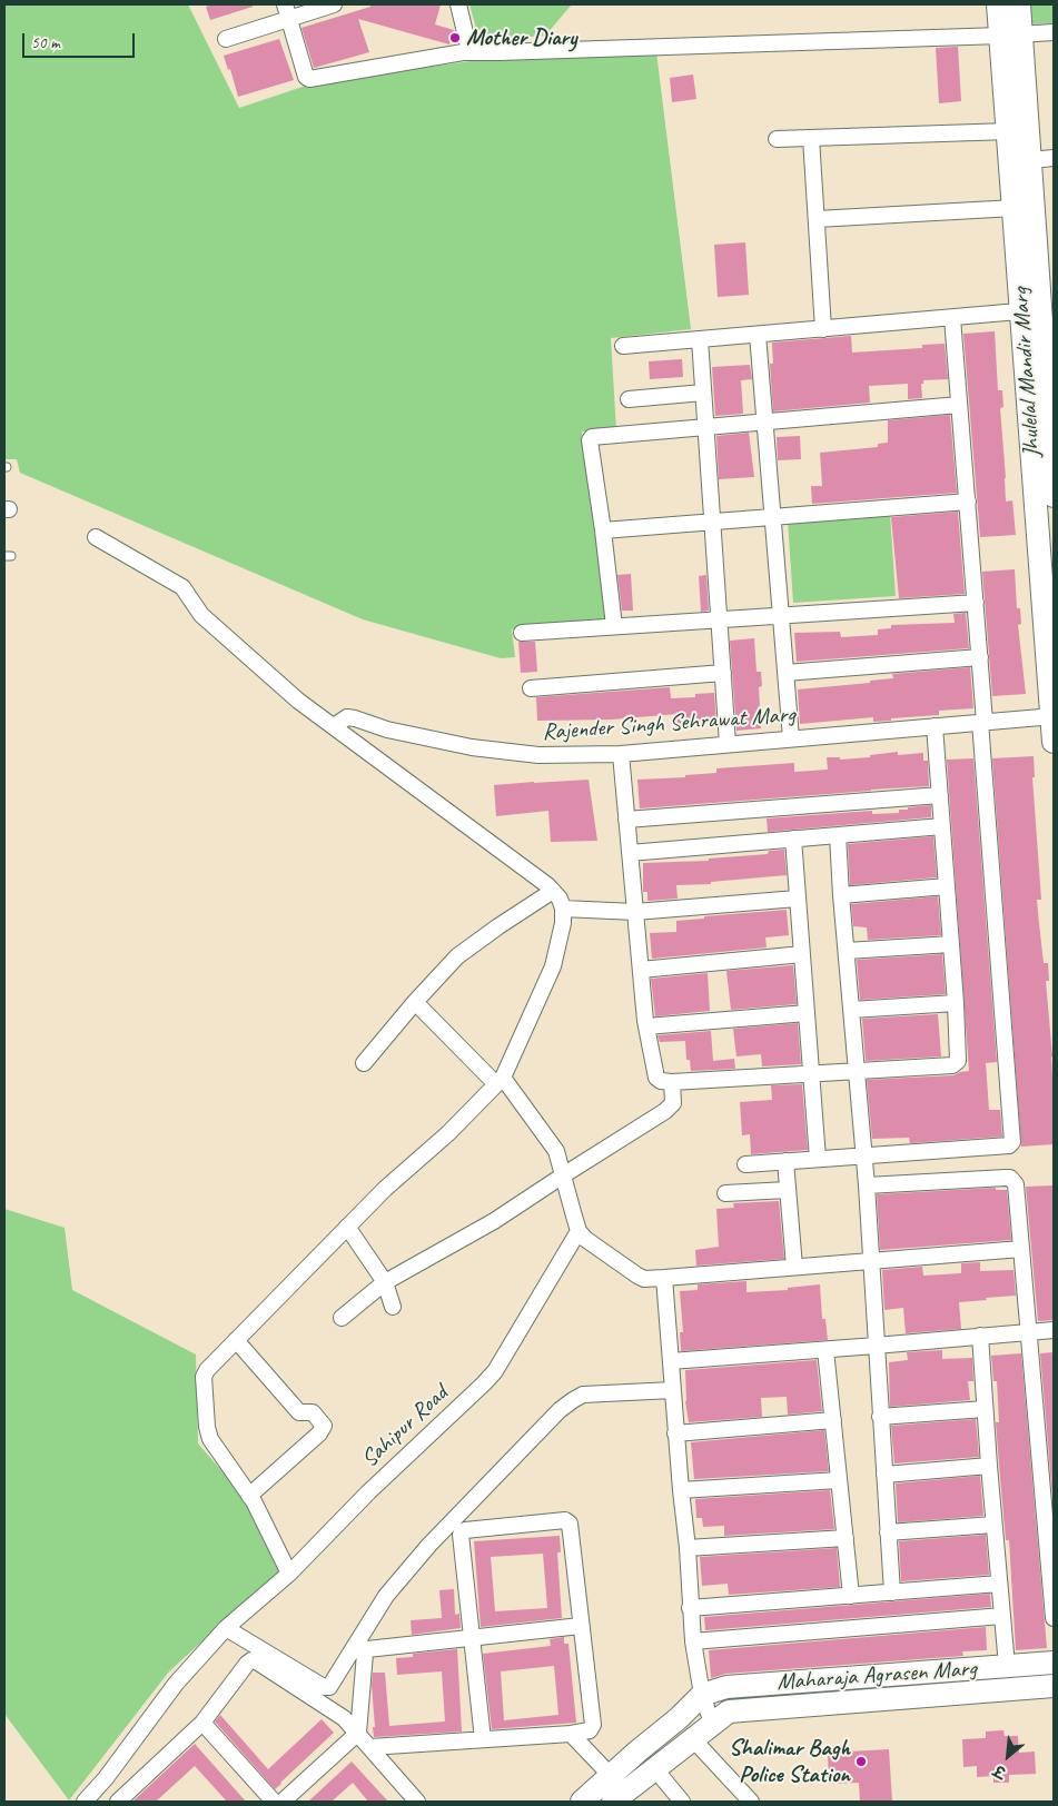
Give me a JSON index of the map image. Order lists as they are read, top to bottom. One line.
{"streets":{"street":["Jhulelal Mandir Marg","Rajender Singh Sehrawat Marg","Sahipur Road","Maharaja Agrasen Marg"]},"crossings":[["Jhulelal Mandir Marg","Rajender Singh Sehrawat Marg"]],"places":["Mother Diary","Shalimar Bagh Police Station"],"scale_bar":"50 m","north":"bottom left"}
